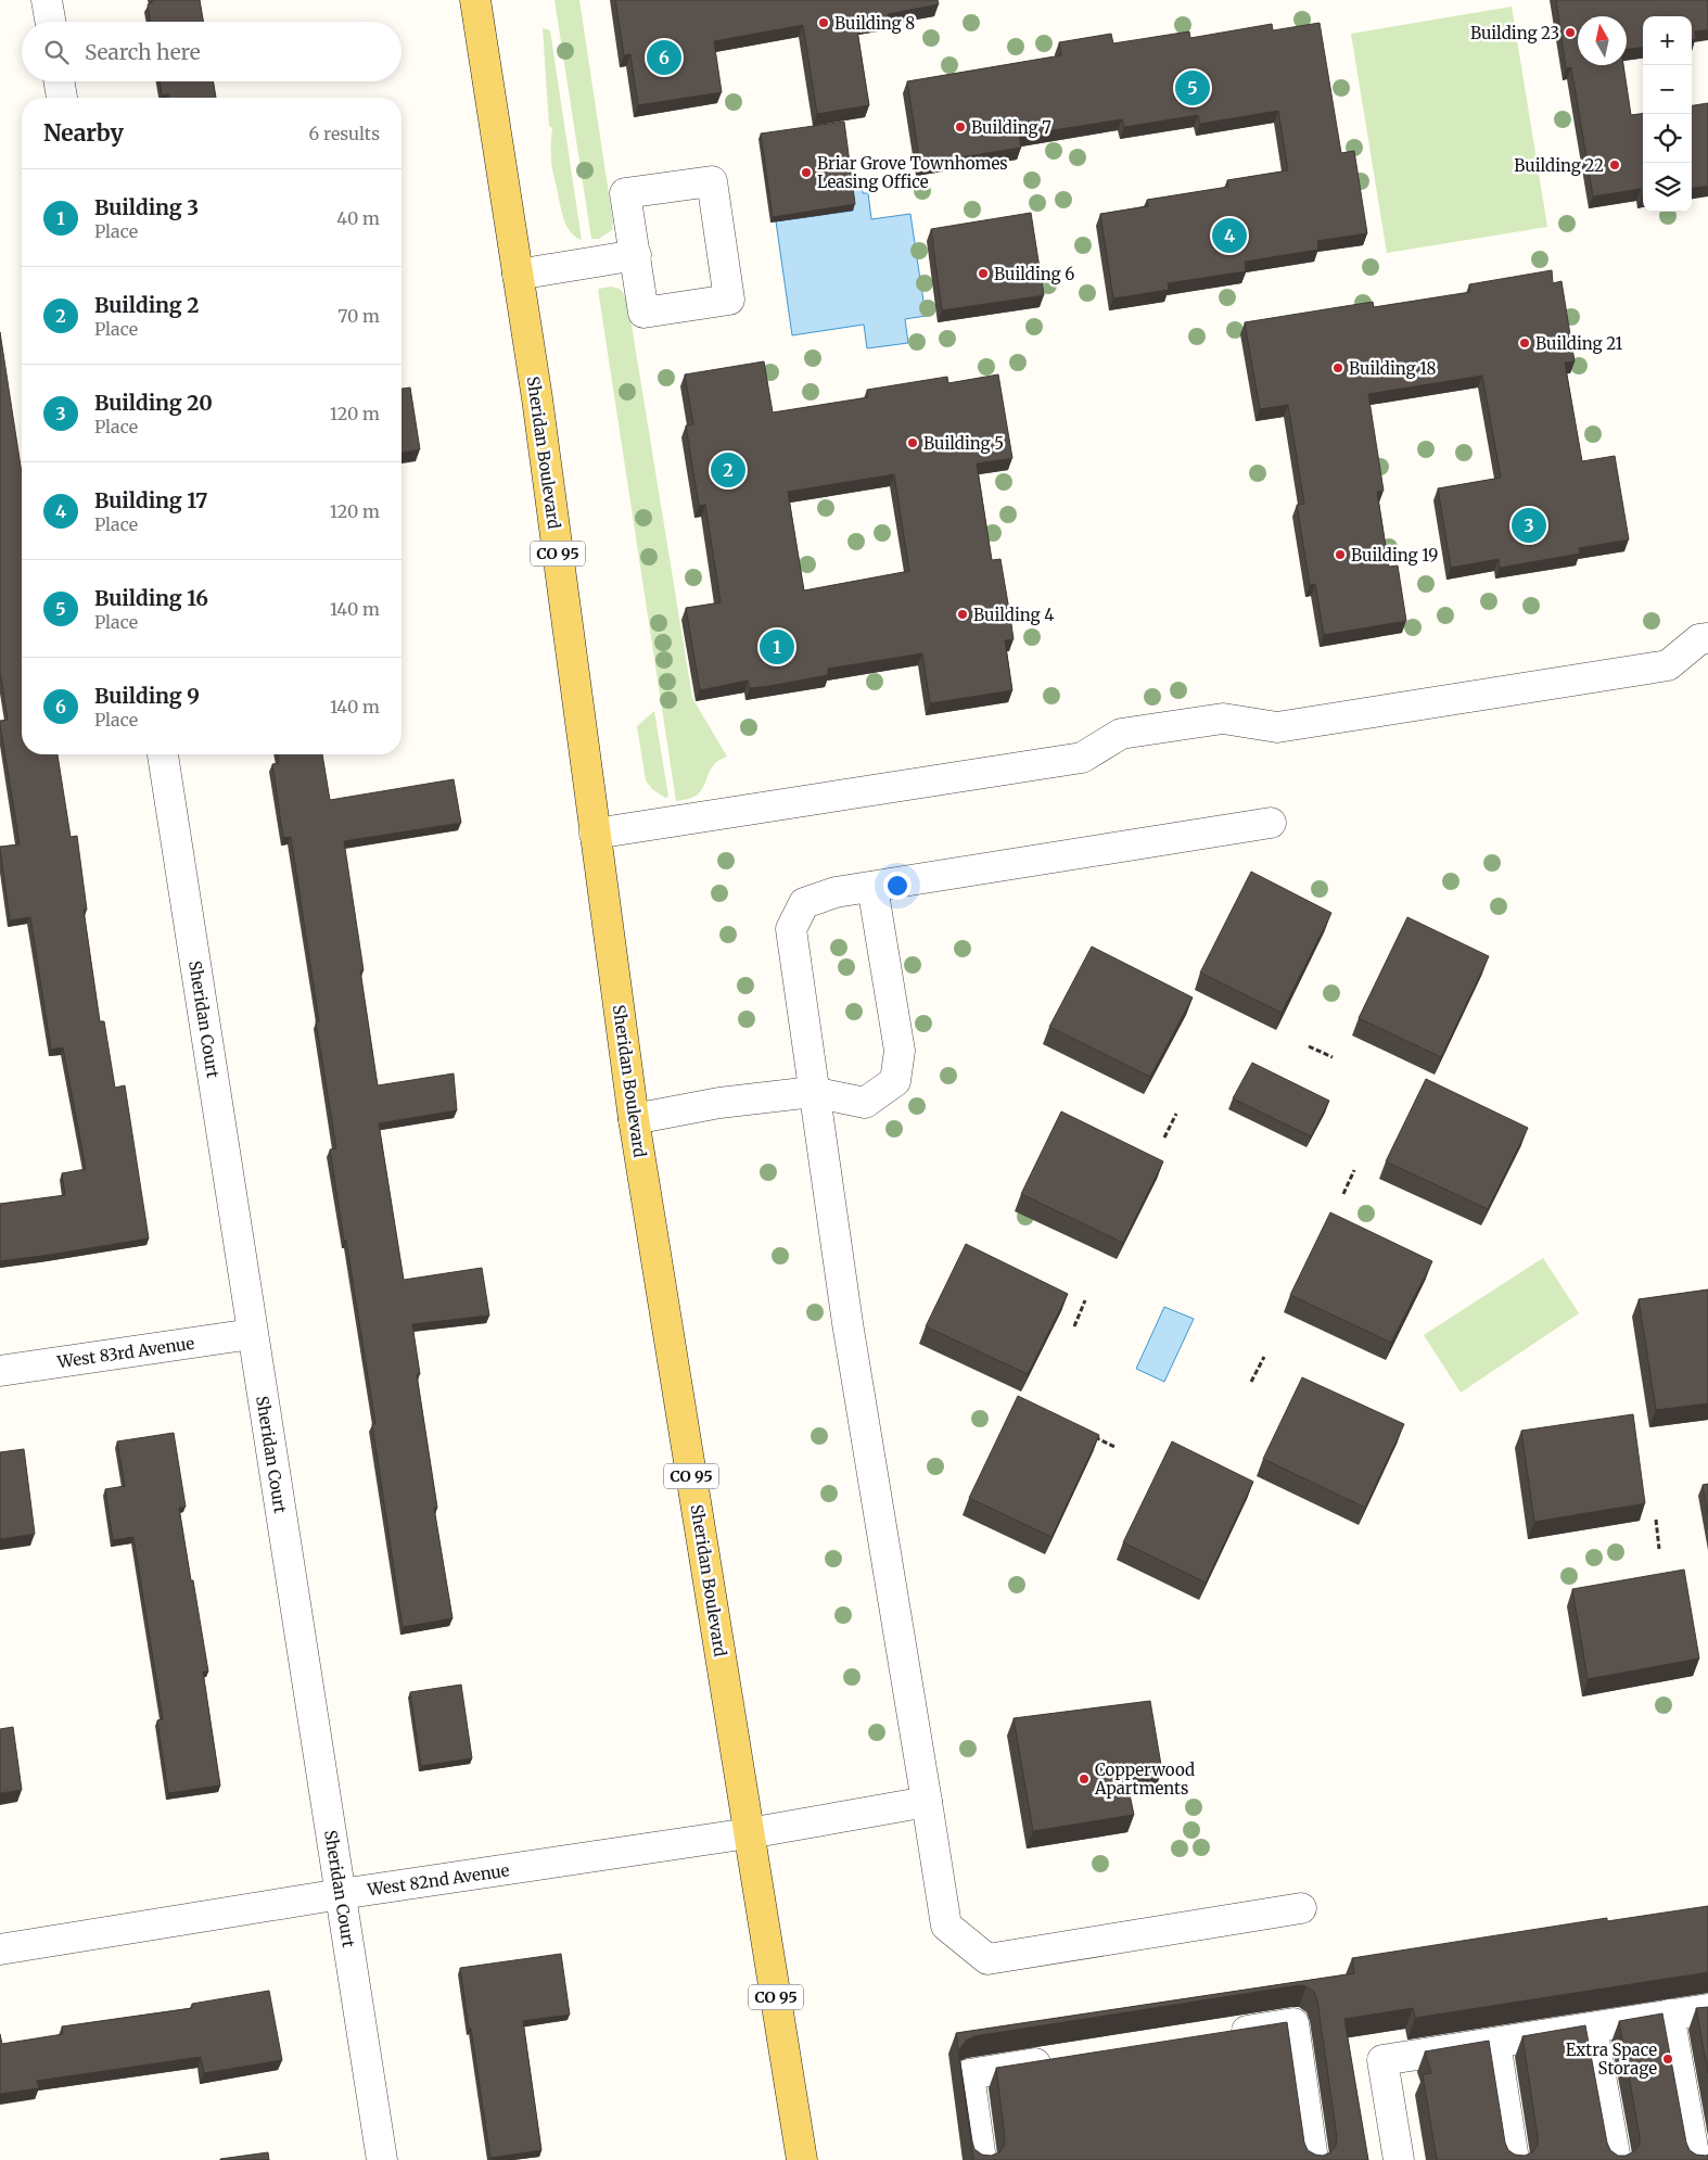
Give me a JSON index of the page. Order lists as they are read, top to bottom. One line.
{"streets":{"main road":["Sheridan Boulevard","CO 95"],"street":["Sheridan Court","West 83rd Avenue","West 82nd Avenue"]},"crossings":[["Sheridan Boulevard","West 82nd Avenue"],["Sheridan Court","West 83rd Avenue"],["Sheridan Court","West 82nd Avenue"]],"places":["Building 8","Building 23","Building 7","Building 22","Briar Grove Townhomes Leasing Office","Building 6","Building 21","Building 18","Building 5","Building 19","Building 4","Copperwood Apartments","Extra Space Storage"],"north":"top","page":{"map_buttons":["+","−"],"search":"Search here","pins":["6","5","4","2","3","1"],"heading":["Nearby","6 results"],"list":[{"mark":"1","name":"Building 3","note":"Place","value":"40 m"},{"mark":"2","name":"Building 2","note":"Place","value":"70 m"},{"mark":"3","name":"Building 20","note":"Place","value":"120 m"},{"mark":"4","name":"Building 17","note":"Place","value":"120 m"},{"mark":"5","name":"Building 16","note":"Place","value":"140 m"},{"mark":"6","name":"Building 9","note":"Place","value":"140 m"}]}}
